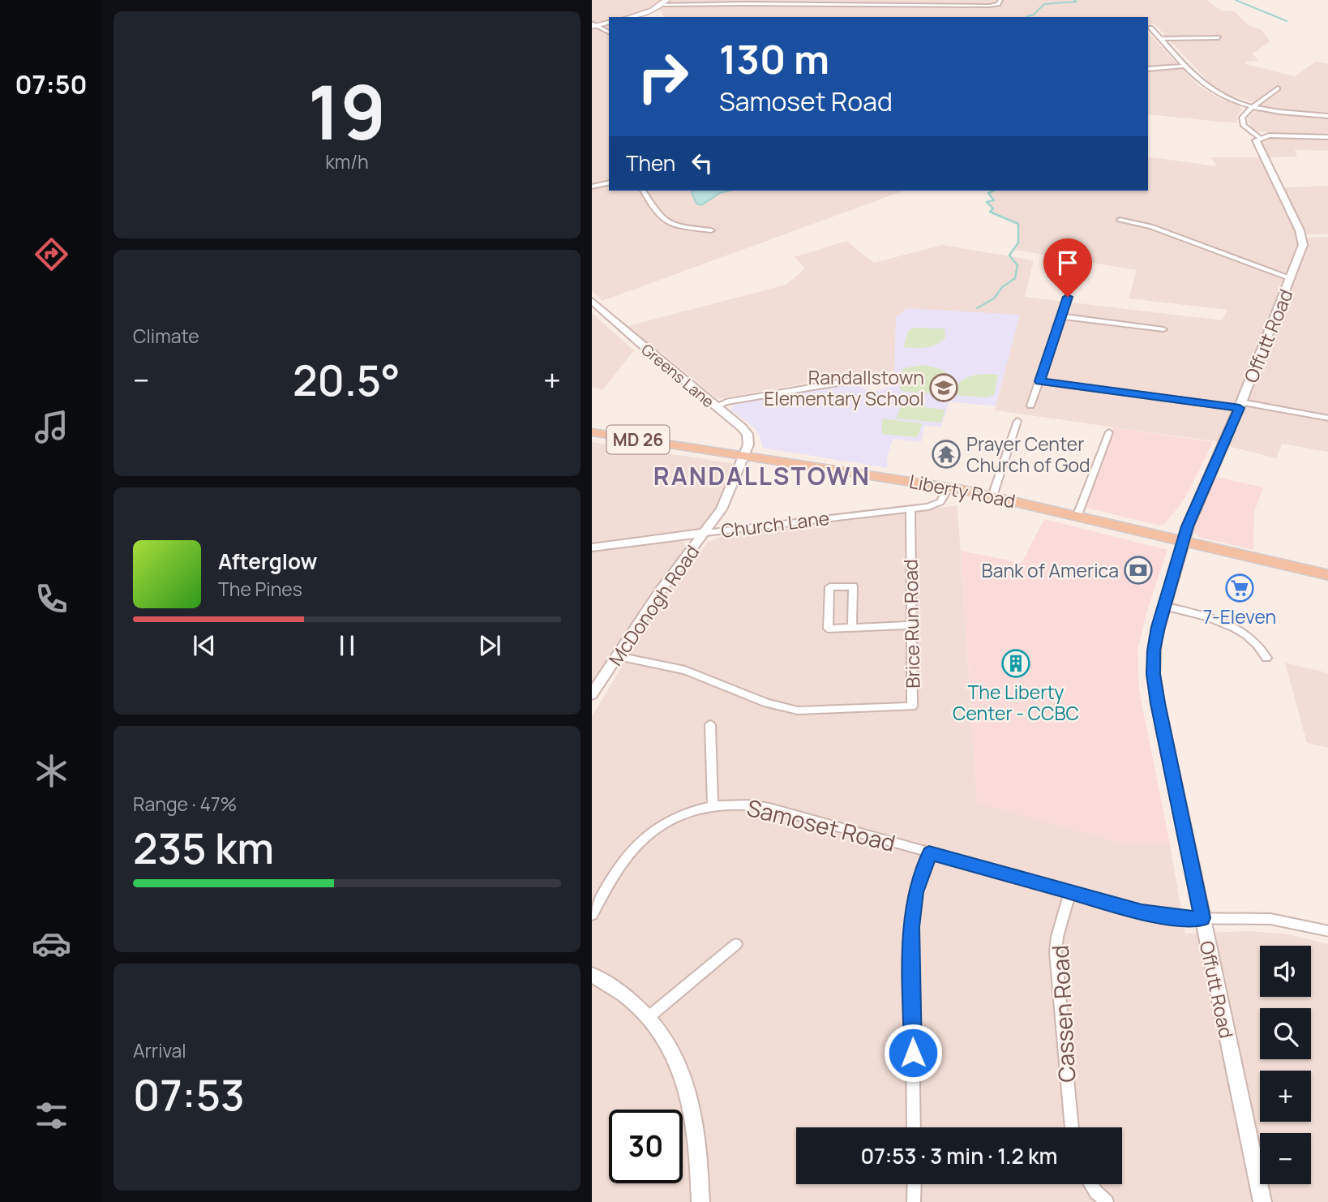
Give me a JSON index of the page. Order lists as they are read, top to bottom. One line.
{"streets":{"main road":["MD 26","Liberty Road"],"street":["Offutt Road","Greens Lane","Church Lane","McDonogh Road","Brice Run Road","Samoset Road","Cassen Road"]},"crossings":[["Offutt Road","Liberty Road"],["Offutt Road","Samoset Road"],["Greens Lane","Liberty Road"],["Greens Lane","McDonogh Road"],["Liberty Road","Church Lane"],["Liberty Road","McDonogh Road"],["Church Lane","McDonogh Road"],["Church Lane","Brice Run Road"],["McDonogh Road","Brice Run Road"],["Samoset Road","Cassen Road"]],"districts":["RANDALLSTOWN"],"places":{"school or university":["Randallstown Elementary School"],"temple":["Prayer Center Church of God"],"bank":["Bank of America"],"supermarket":["7-Eleven"],"building":["The Liberty Center - CCBC"]},"page":{"tabs":"07:50","tile":[["19","km/h"],"Climate",["Range · 47%","235 km"],["Arrival","07:53"]],"turn":["130 m","Samoset Road"],"then":"Then","heat":["−","20.5°","+"],"song":["Afterglow","The Pines"],"map_buttons":["+","−"],"limit":"30","trip":"07:53 · 3 min · 1.2 km"}}
